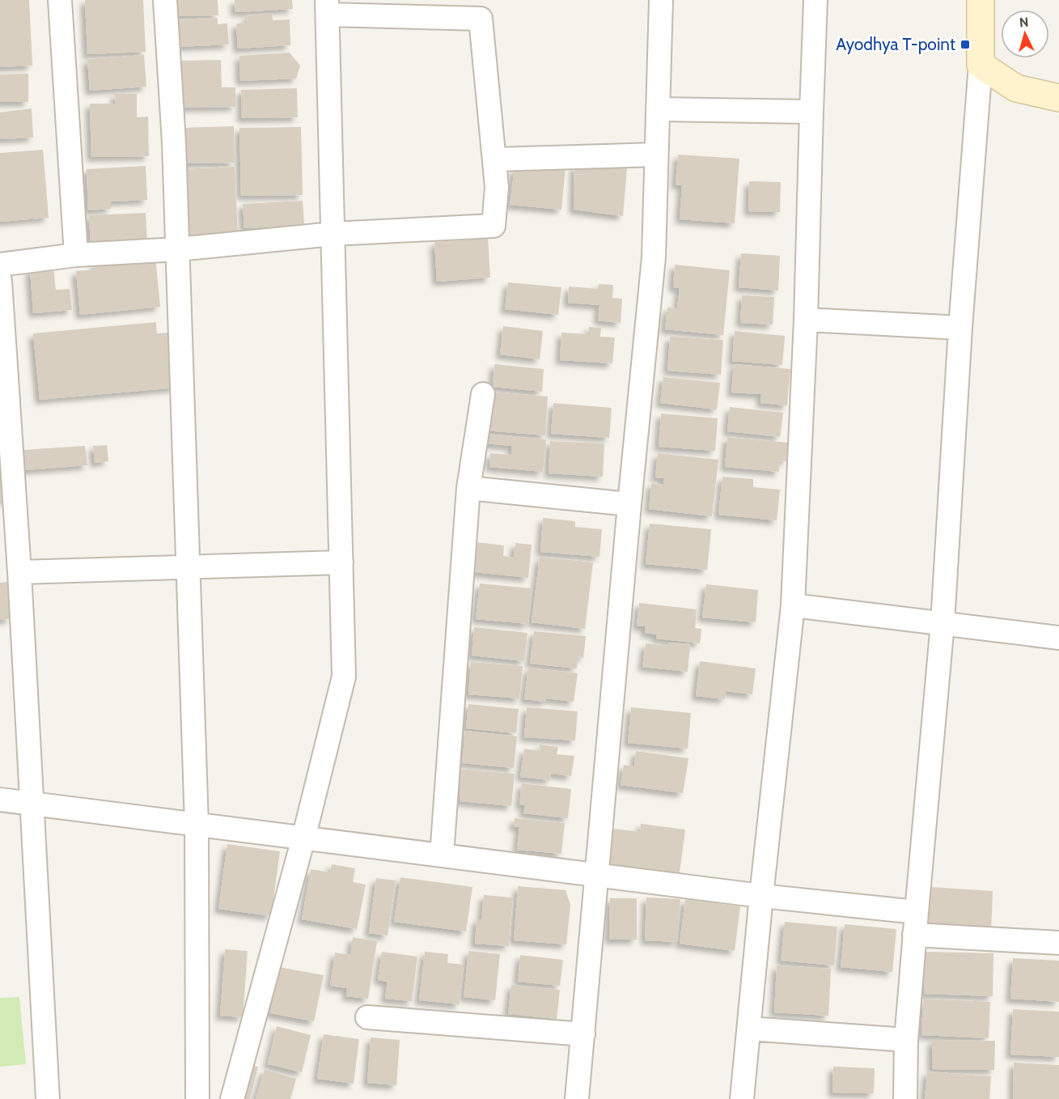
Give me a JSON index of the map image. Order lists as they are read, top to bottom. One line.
{"places":{"transit":["Ayodhya T-point"]},"north":"top"}
